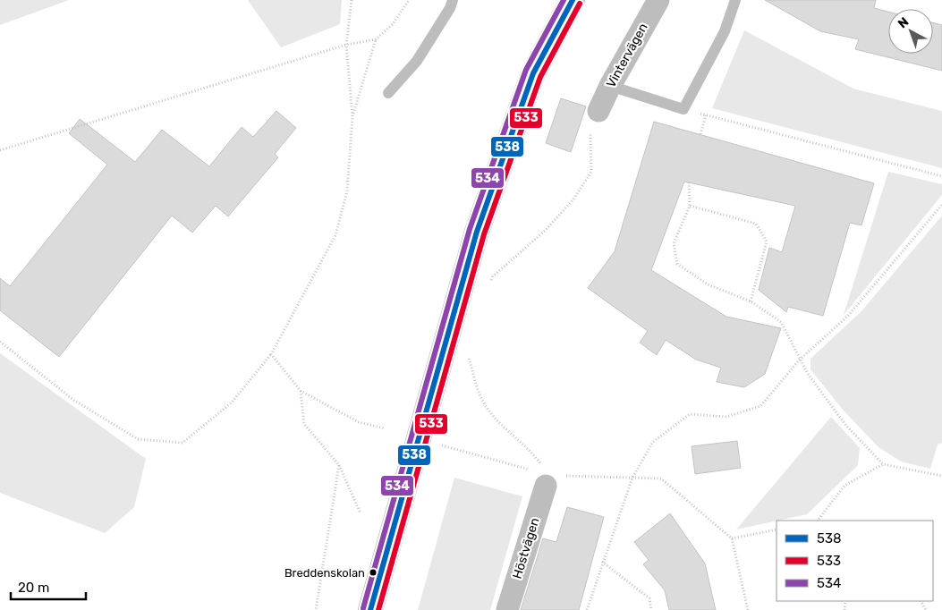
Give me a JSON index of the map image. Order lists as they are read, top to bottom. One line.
{"streets":{"street":["Vintervägen","Höstvägen"]},"places":["Breddenskolan"],"lines":["transit line 538","transit line 534","transit line 533"],"legend":["538","533","534"],"scale_bar":"20 m","north":"top left"}
